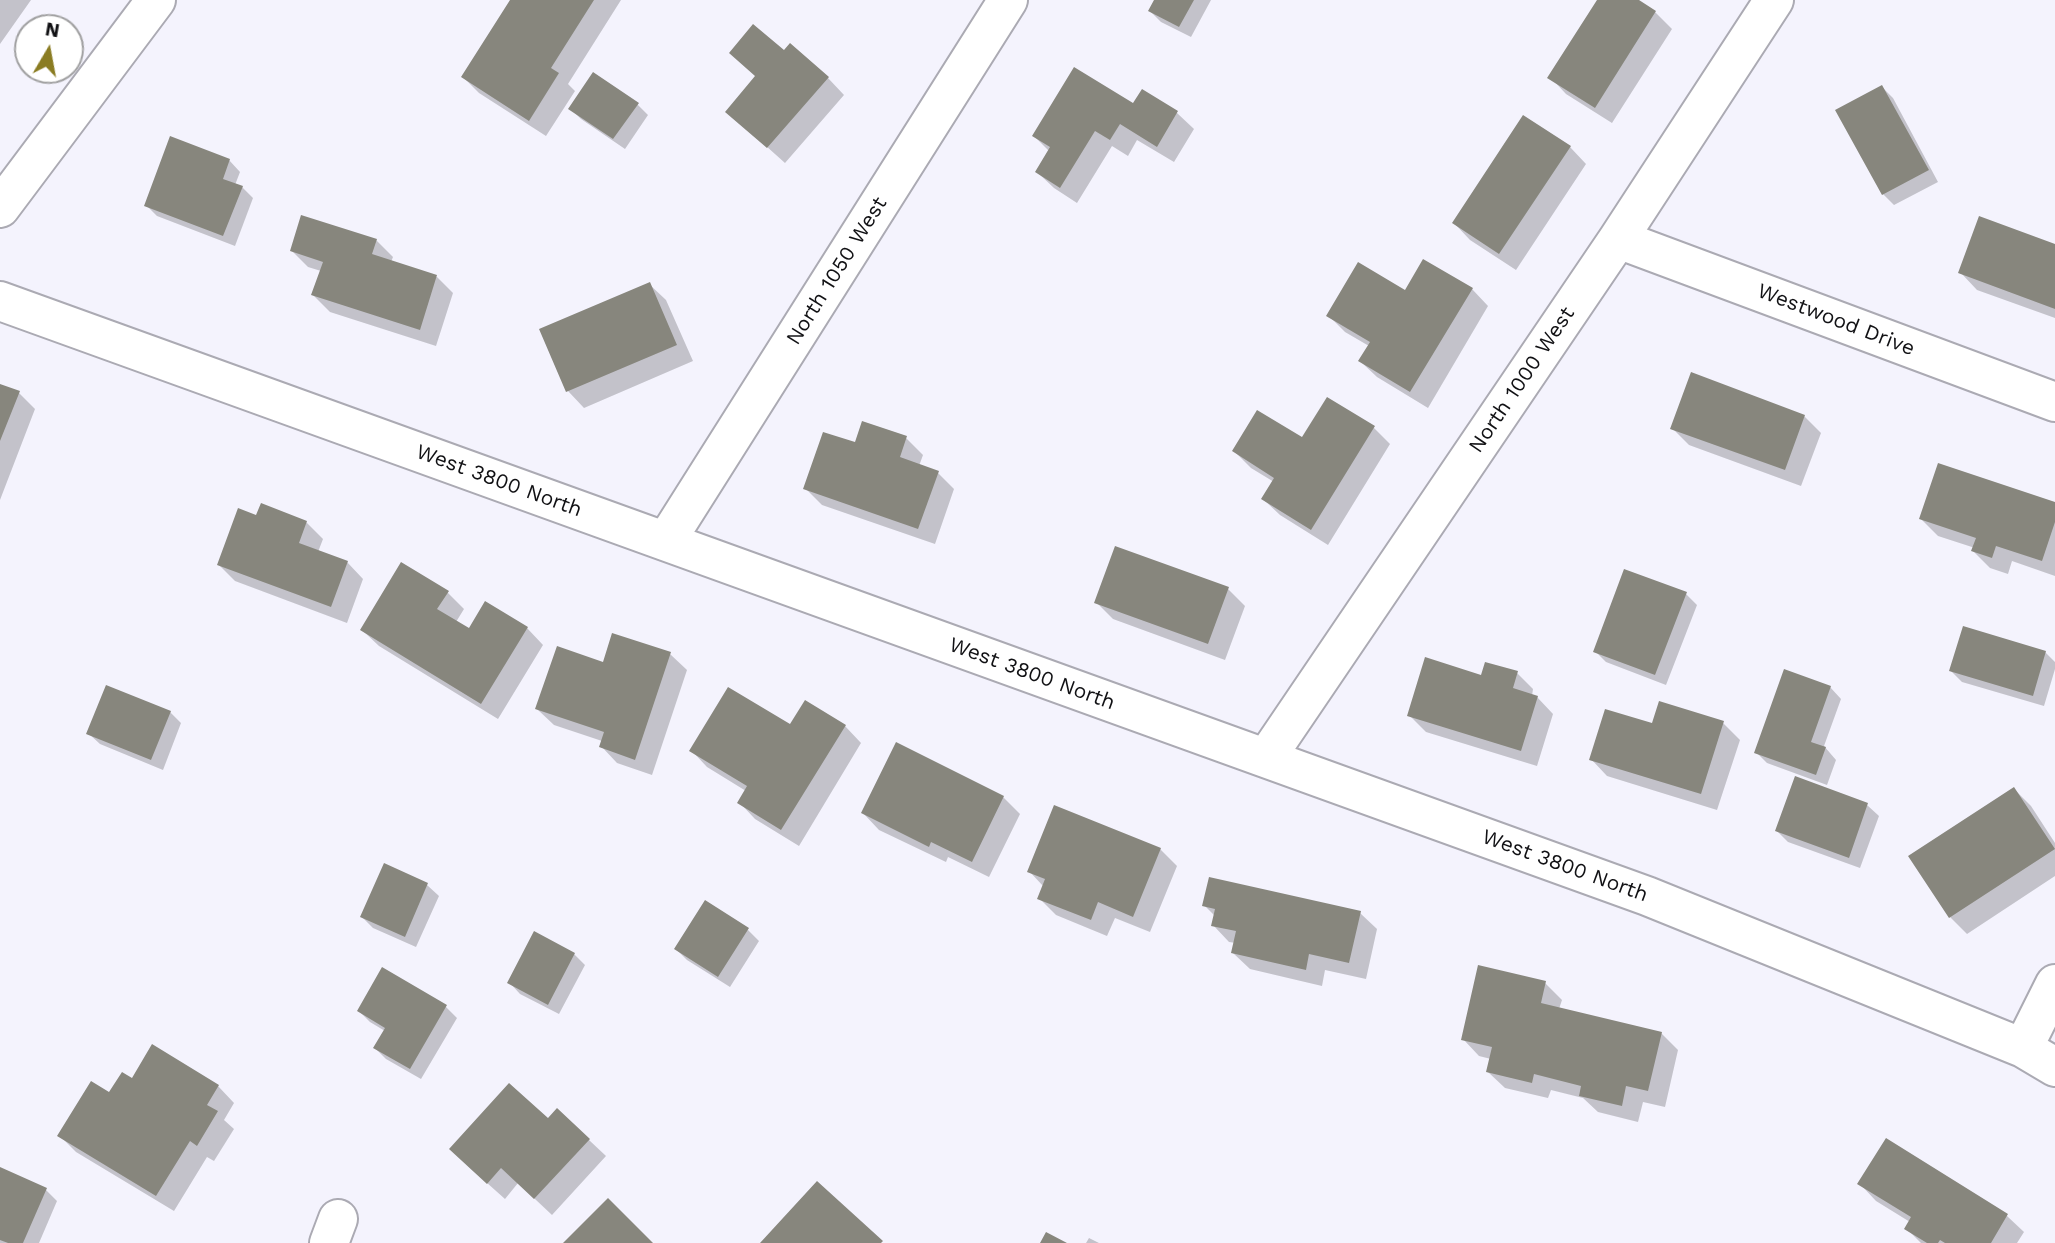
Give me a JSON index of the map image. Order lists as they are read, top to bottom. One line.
{"streets":{"street":["North 1050 West","Westwood Drive","North 1000 West","West 3800 North"]},"crossings":[["North 1050 West","West 3800 North"],["Westwood Drive","North 1000 West"],["North 1000 West","West 3800 North"]],"north":"top"}
